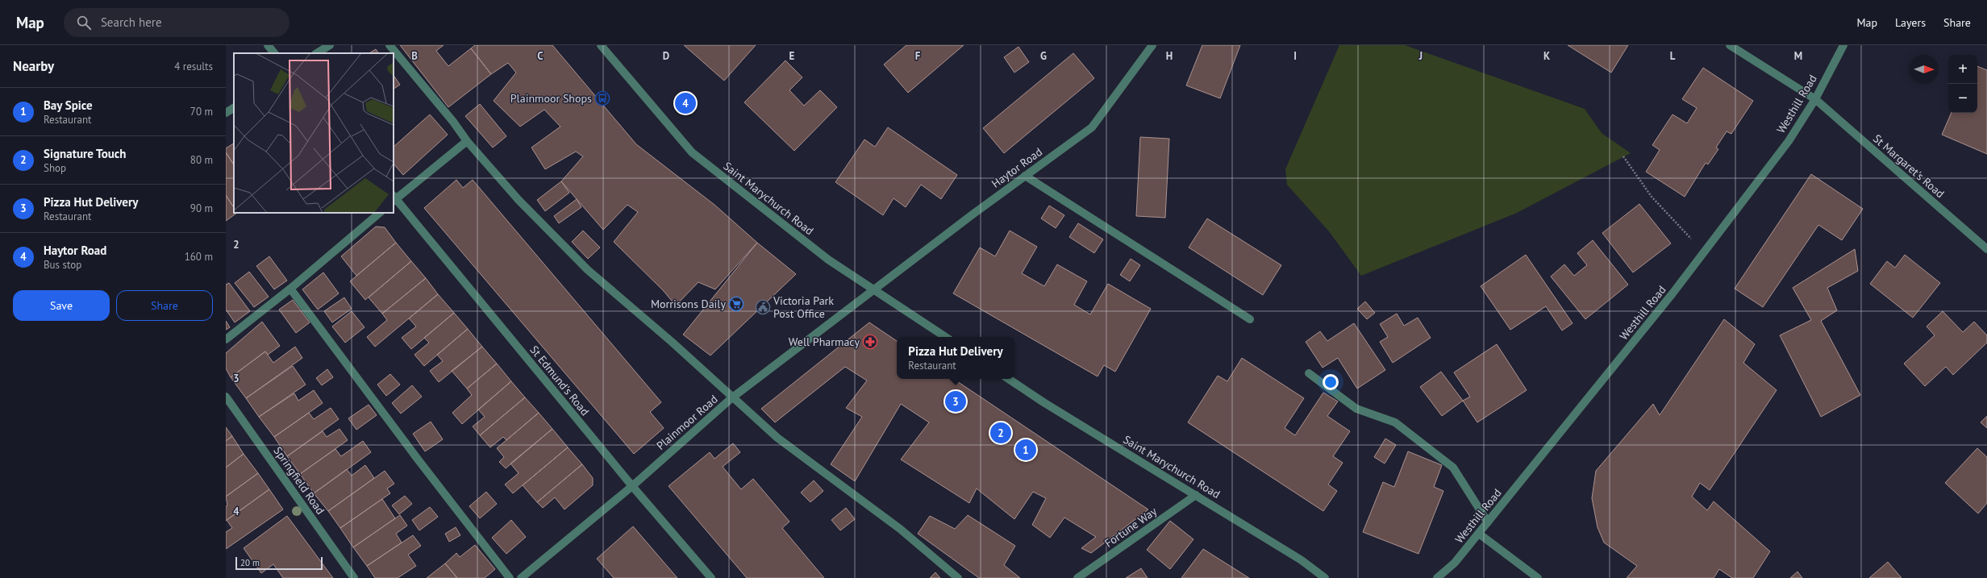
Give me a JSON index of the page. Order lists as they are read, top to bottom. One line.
{"streets":{"street":["Westhill Road","St Margaret's Road","Haytor Road","Saint Marychurch Road","St Edmund's Road","Plainmoor Road","Springfield Road","Fortune Way"]},"crossings":[["Westhill Road","St Margaret's Road"],["Haytor Road","Saint Marychurch Road"],["Haytor Road","Plainmoor Road"],["Saint Marychurch Road","Plainmoor Road"],["Saint Marychurch Road","Fortune Way"],["St Edmund's Road","Plainmoor Road"]],"places":{"bus stop":["Plainmoor Shops"],"supermarket":["Morrisons Daily"],"public building":["Victoria Park Post Office"],"pharmacy":["Well Pharmacy"]},"scale_bar":"20 m","north":"right","page":{"header":"Map","search":"Search here","nav":["Map","Layers","Share"],"heading":["Nearby","4 results"],"map_buttons":["+","−"],"list":[{"mark":"1","name":"Bay Spice","note":"Restaurant","value":"70 m"},{"mark":"2","name":"Signature Touch","note":"Shop","value":"80 m"},{"mark":"3","name":"Pizza Hut Delivery","note":"Restaurant","value":"90 m"},{"mark":"4","name":"Haytor Road","note":"Bus stop","value":"160 m"}],"pins":["4","3","2","1"],"buttons":["Save","Share"],"popup":["Pizza Hut Delivery","Restaurant"],"scale":"20 m"},"grid":{"columns":["B","C","D","E","F","G","H","I","J","K","L","M"],"rows":["2","3","4"]}}
